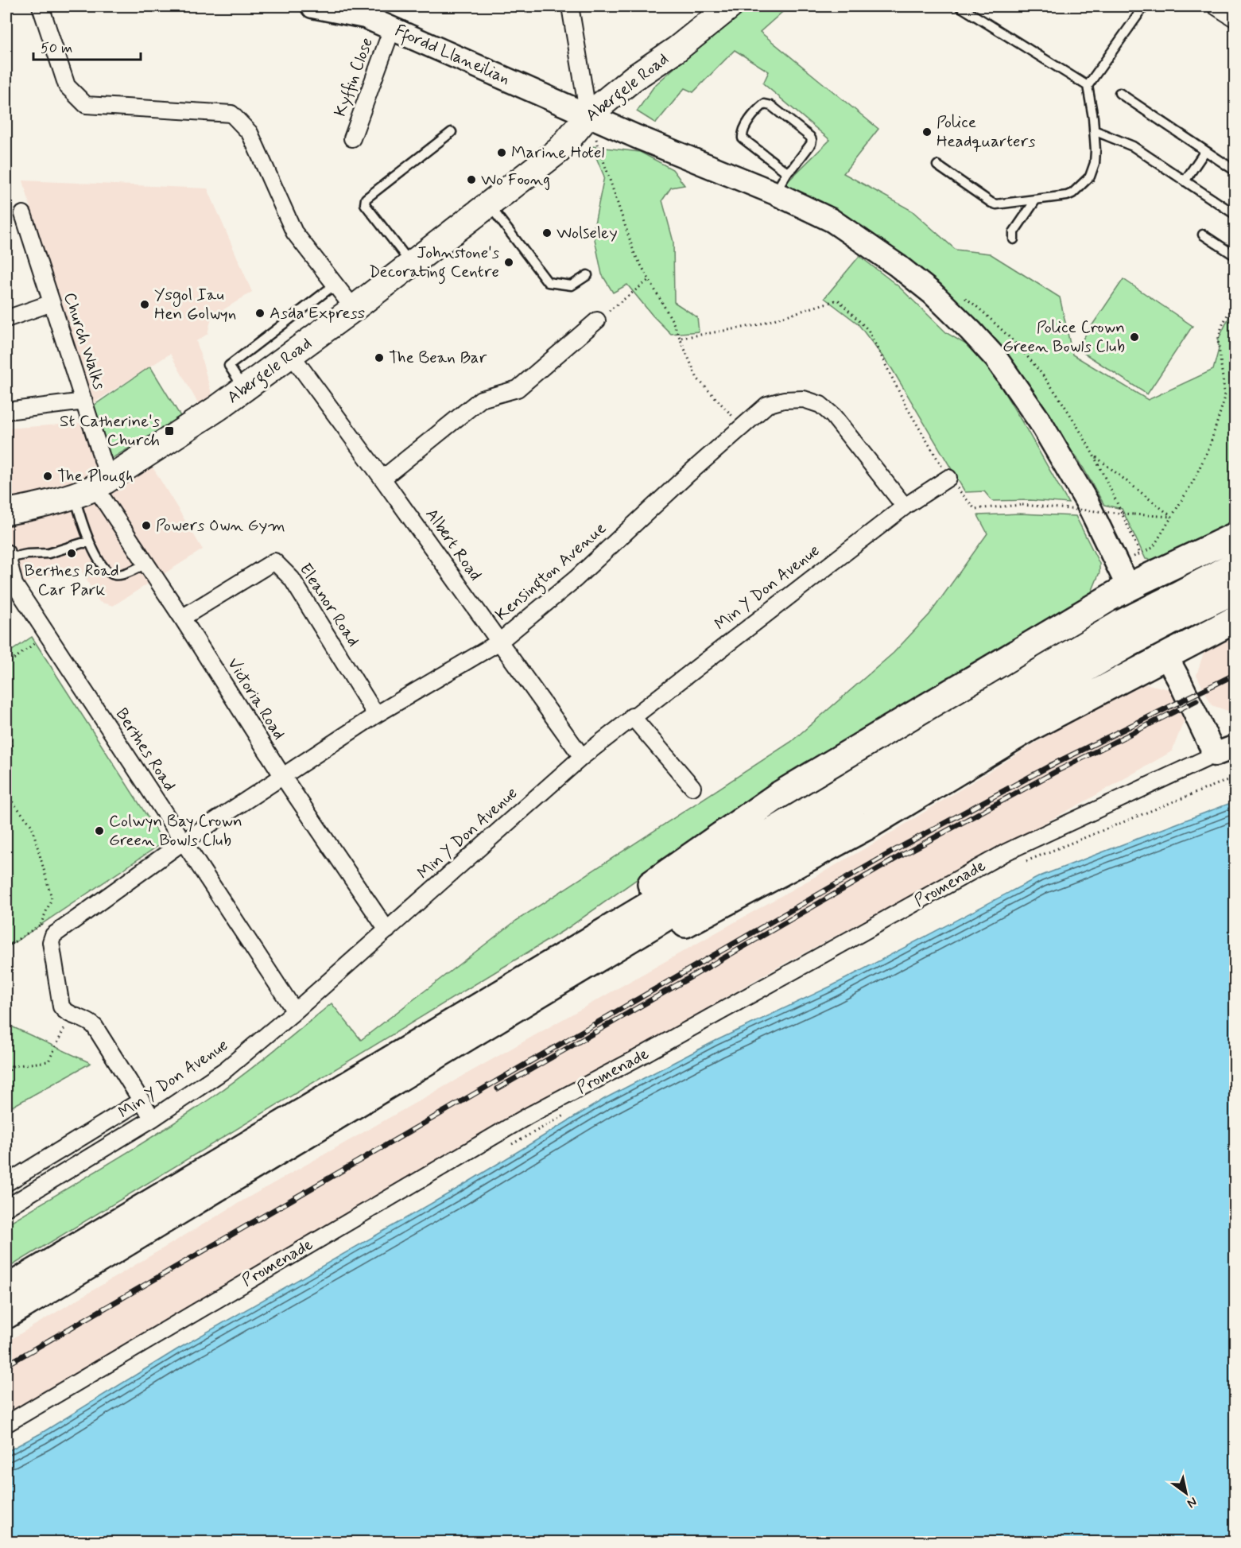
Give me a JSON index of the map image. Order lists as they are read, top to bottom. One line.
{"streets":{"main road":["Abergele Road"],"street":["Ffordd Llaneilian","Kyffin Close","Church Walks","Albert Road","Kensington Avenue","Min Y Don Avenue","Eleanor Road","Victoria Road","Berthes Road","Promenade"]},"crossings":[["Ffordd Llaneilian","Kyffin Close"],["Ffordd Llaneilian","Abergele Road"],["Ffordd Llaneilian","Promenade"],["Abergele Road","Church Walks"],["Abergele Road","Albert Road"],["Abergele Road","Victoria Road"],["Church Walks","Victoria Road"],["Albert Road","Kensington Avenue"],["Albert Road","Min Y Don Avenue"],["Kensington Avenue","Min Y Don Avenue"],["Kensington Avenue","Eleanor Road"],["Kensington Avenue","Victoria Road"],["Kensington Avenue","Berthes Road"],["Min Y Don Avenue","Victoria Road"],["Min Y Don Avenue","Berthes Road"],["Eleanor Road","Victoria Road"]],"places":{"other":["Police Headquarters","Marine Hotel","Wo Foong","Wolseley","Johnstone's Decorating Centre","Ysgol Iau Hen Golwyn","Asda Express","Police Crown Green Bowls Club","The Bean Bar","The Plough","Powers Own Gym","Berthes Road Car Park","Colwyn Bay Crown Green Bowls Club"],"transit":["St Catherine's Church"]},"scale_bar":"50 m","north":"bottom right"}
